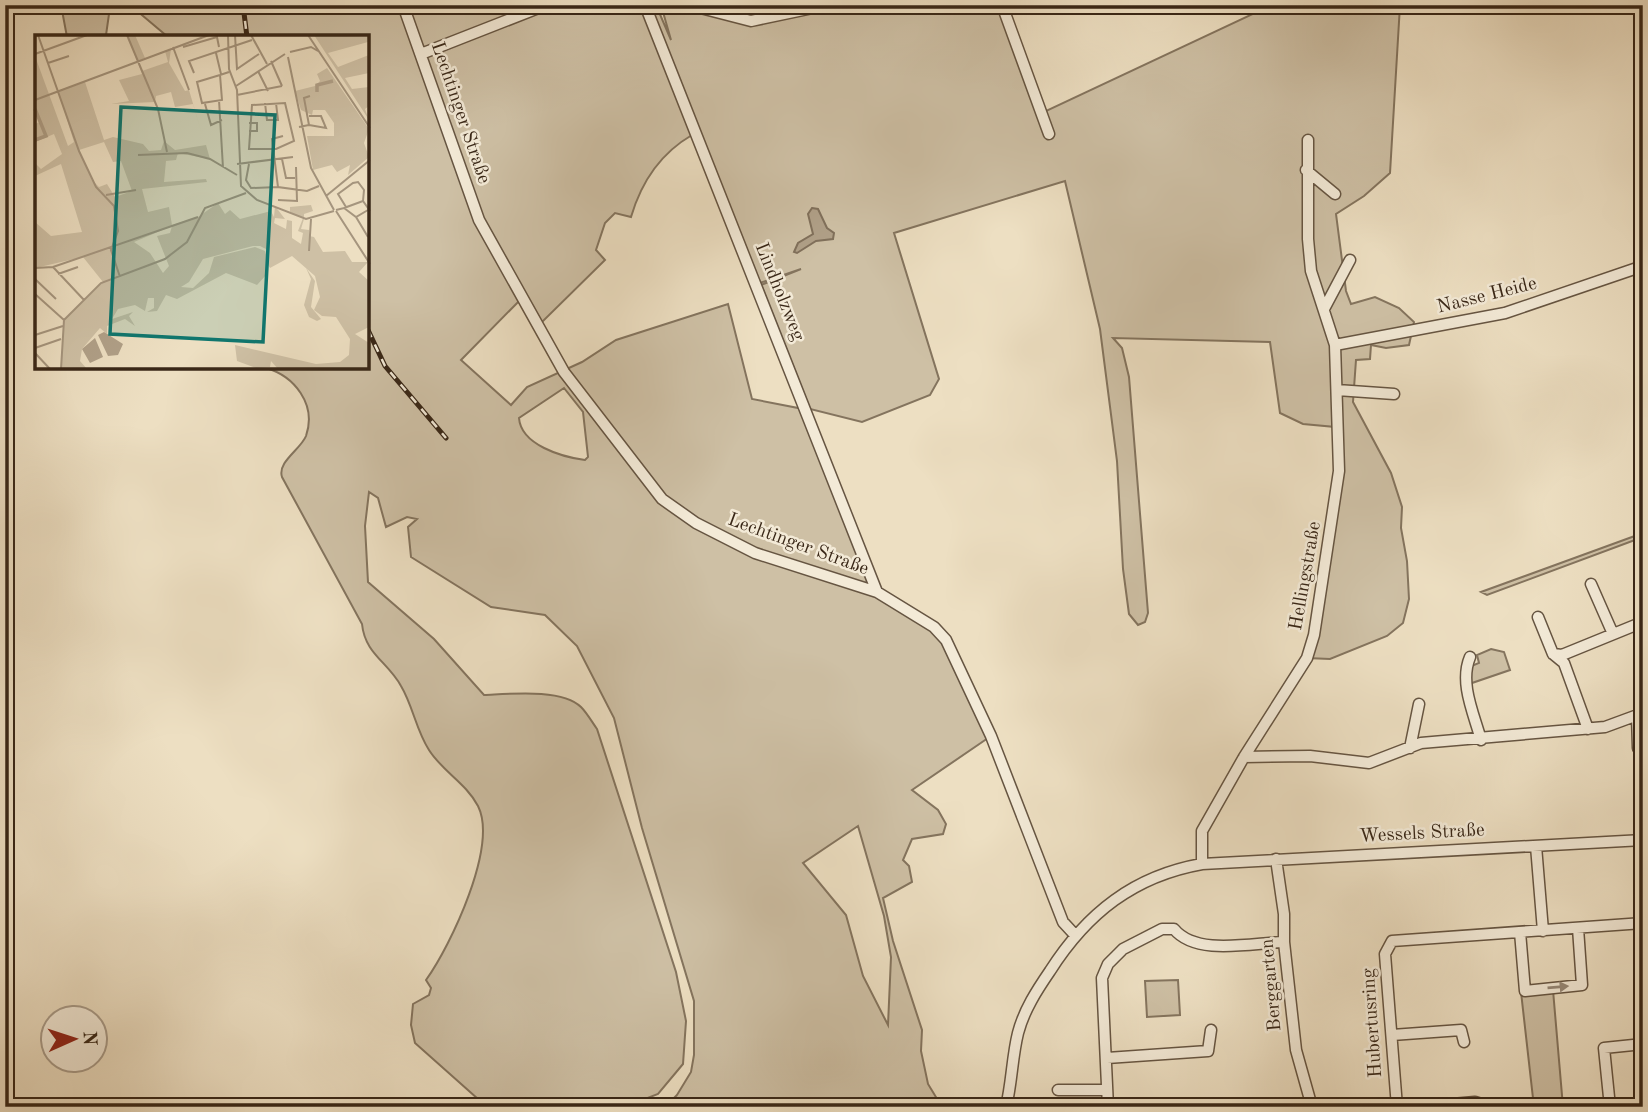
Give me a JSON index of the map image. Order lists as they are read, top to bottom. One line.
{"streets":{"street":["Lechtinger Straße","Lindholzweg","Nasse Heide","Hellingstraße","Wessels Straße","Berggarten","Hubertusring"]},"crossings":[["Lechtinger Straße","Lindholzweg"],["Lechtinger Straße","Wessels Straße"],["Nasse Heide","Hellingstraße"],["Hellingstraße","Wessels Straße"],["Wessels Straße","Berggarten"]],"north":"right"}
